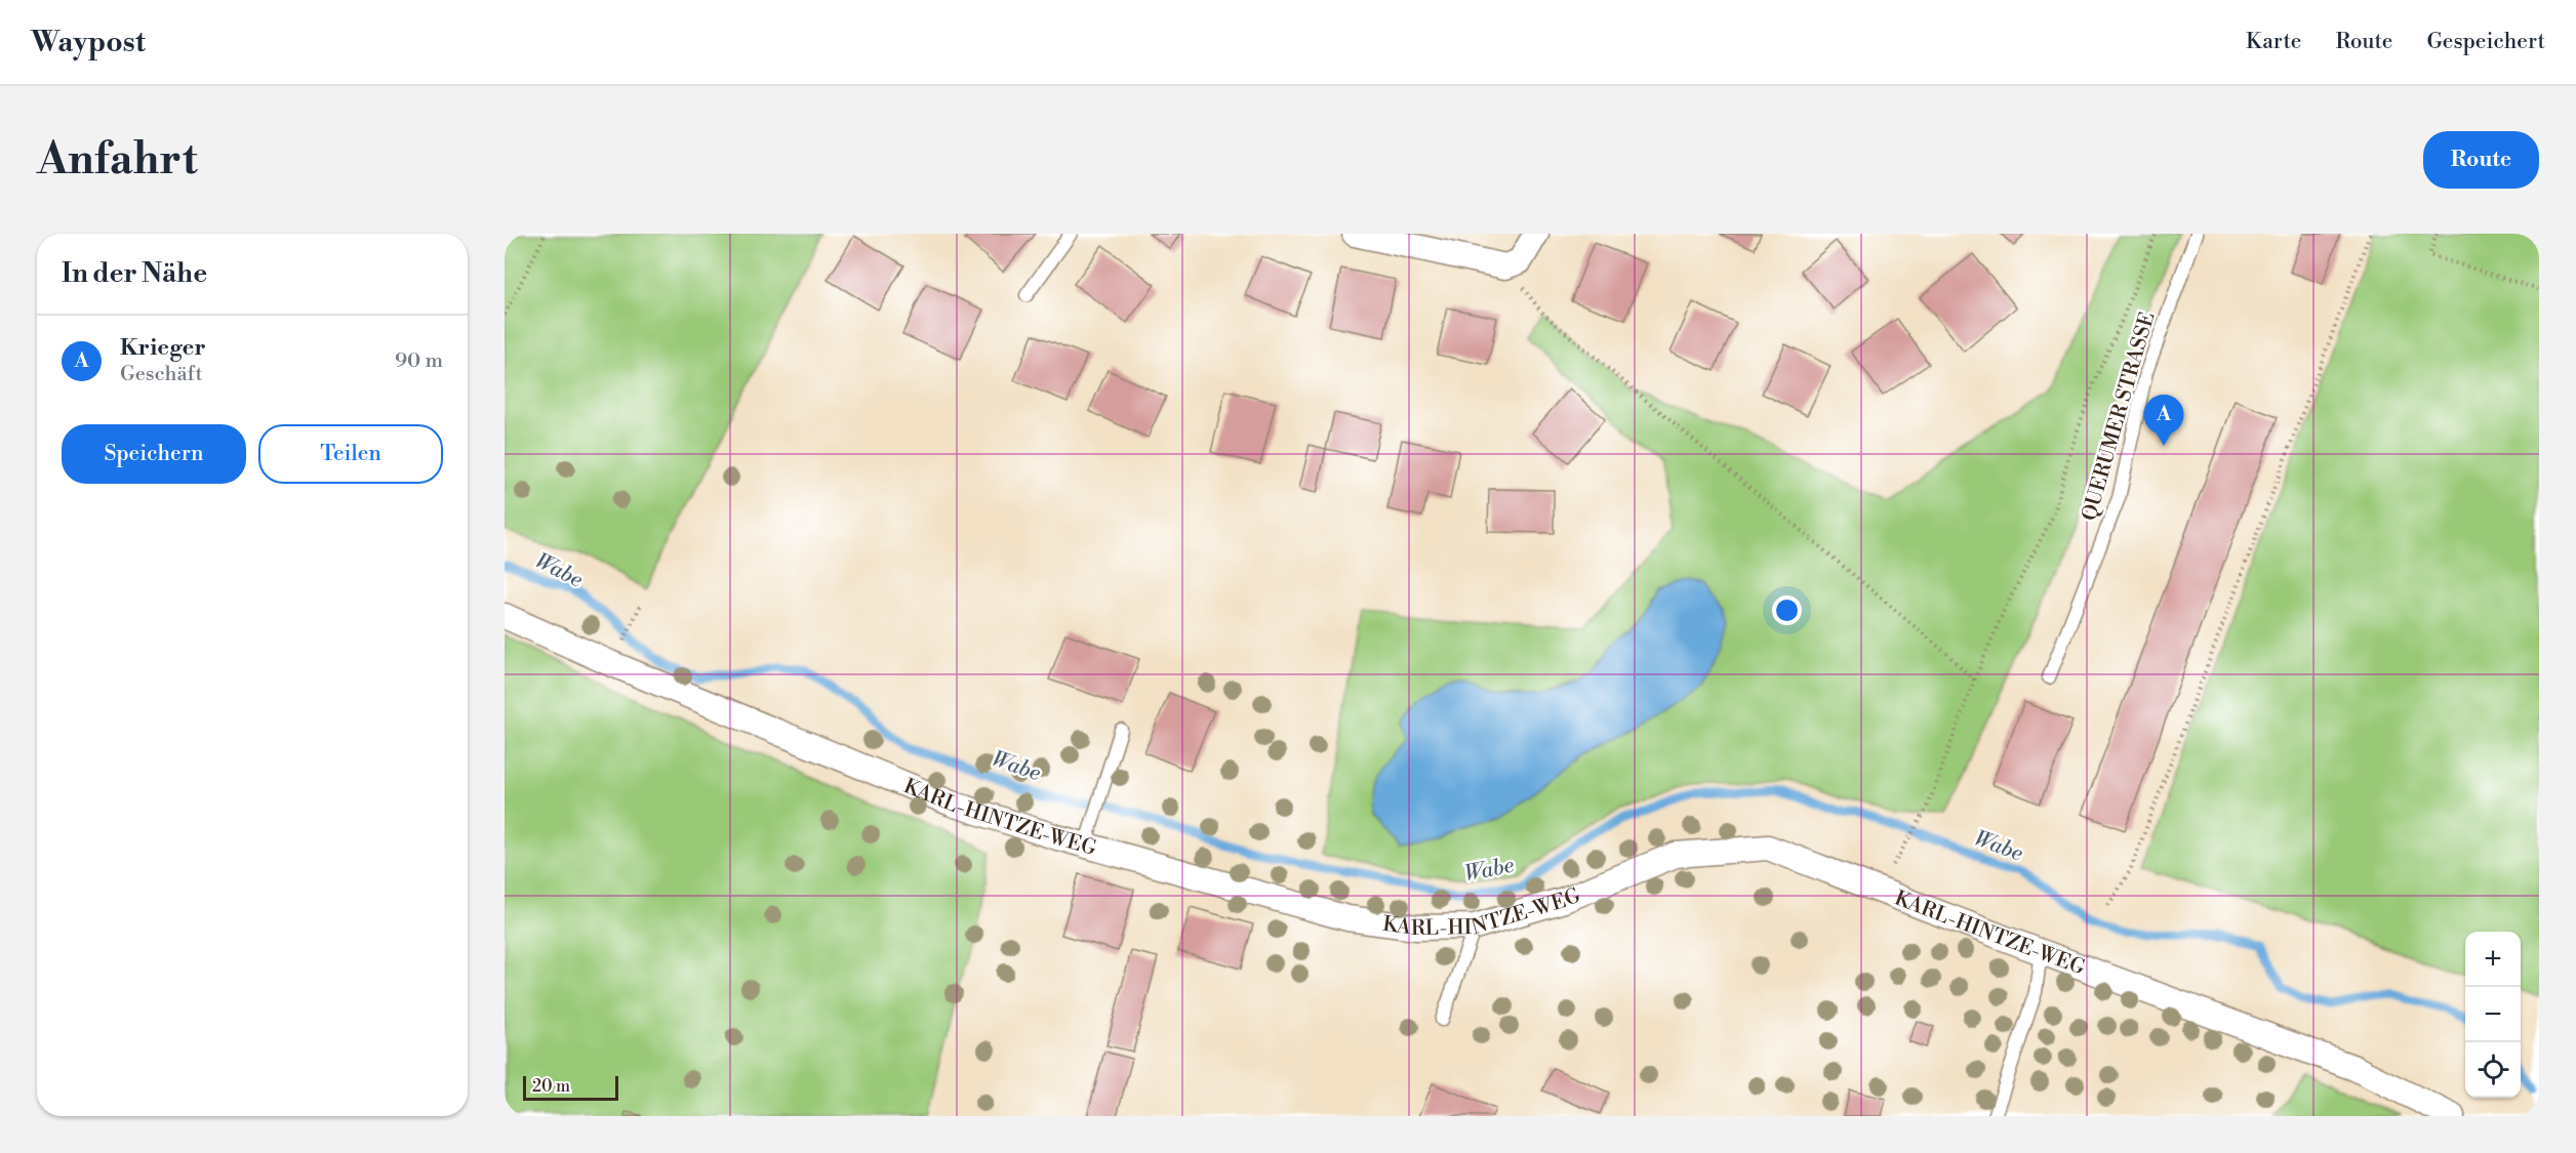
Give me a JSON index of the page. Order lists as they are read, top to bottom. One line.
{"streets":{"street":["KARL-HINTZE-WEG"],"lane":["QUERUMER STRASSE"]},"water":["Wabe"],"scale_bar":"20 m","page":{"header":"Waypost","nav":["Karte","Route","Gespeichert"],"buttons":["Route",["Speichern","Teilen"]],"title":"Anfahrt","heading":"In der Nähe","list":[{"mark":"A","name":"Krieger","note":"Geschäft","value":"90 m"}],"pins":"A","map_buttons":["+","−"],"scale":"20 m"}}
